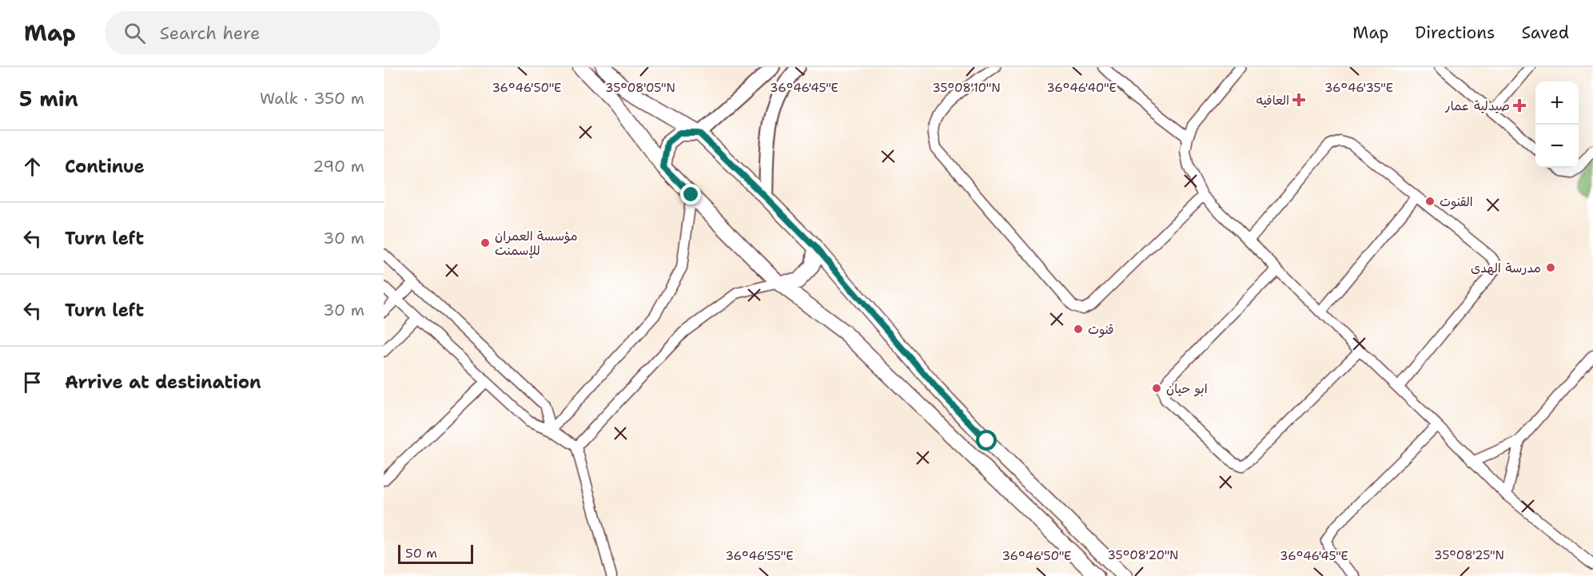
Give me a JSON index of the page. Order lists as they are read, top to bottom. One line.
{"places":{"health":["العافيه","صيدلية عمار"],"other":["القنوت","مؤسسة العمران للإسمنت","مدرسة الهدى","قنوت","ابو حيان"]},"scale_bar":"50 m","page":{"header":"Map","search":"Search here","nav":["Map","Directions","Saved"],"heading":["5 min","Walk · 350 m"],"map_buttons":["+","−"],"list":[["Continue","290 m"],["Turn left","30 m"],["Turn left","30 m"],"Arrive at destination"],"scale":"50 m"},"coordinates":["36°46'40\"E","36°46'35\"E","36°46'50\"E","36°46'45\"E","35°08'05\"N","35°08'10\"N","35°08'20\"N","35°08'25\"N","36°46'55\"E"]}
